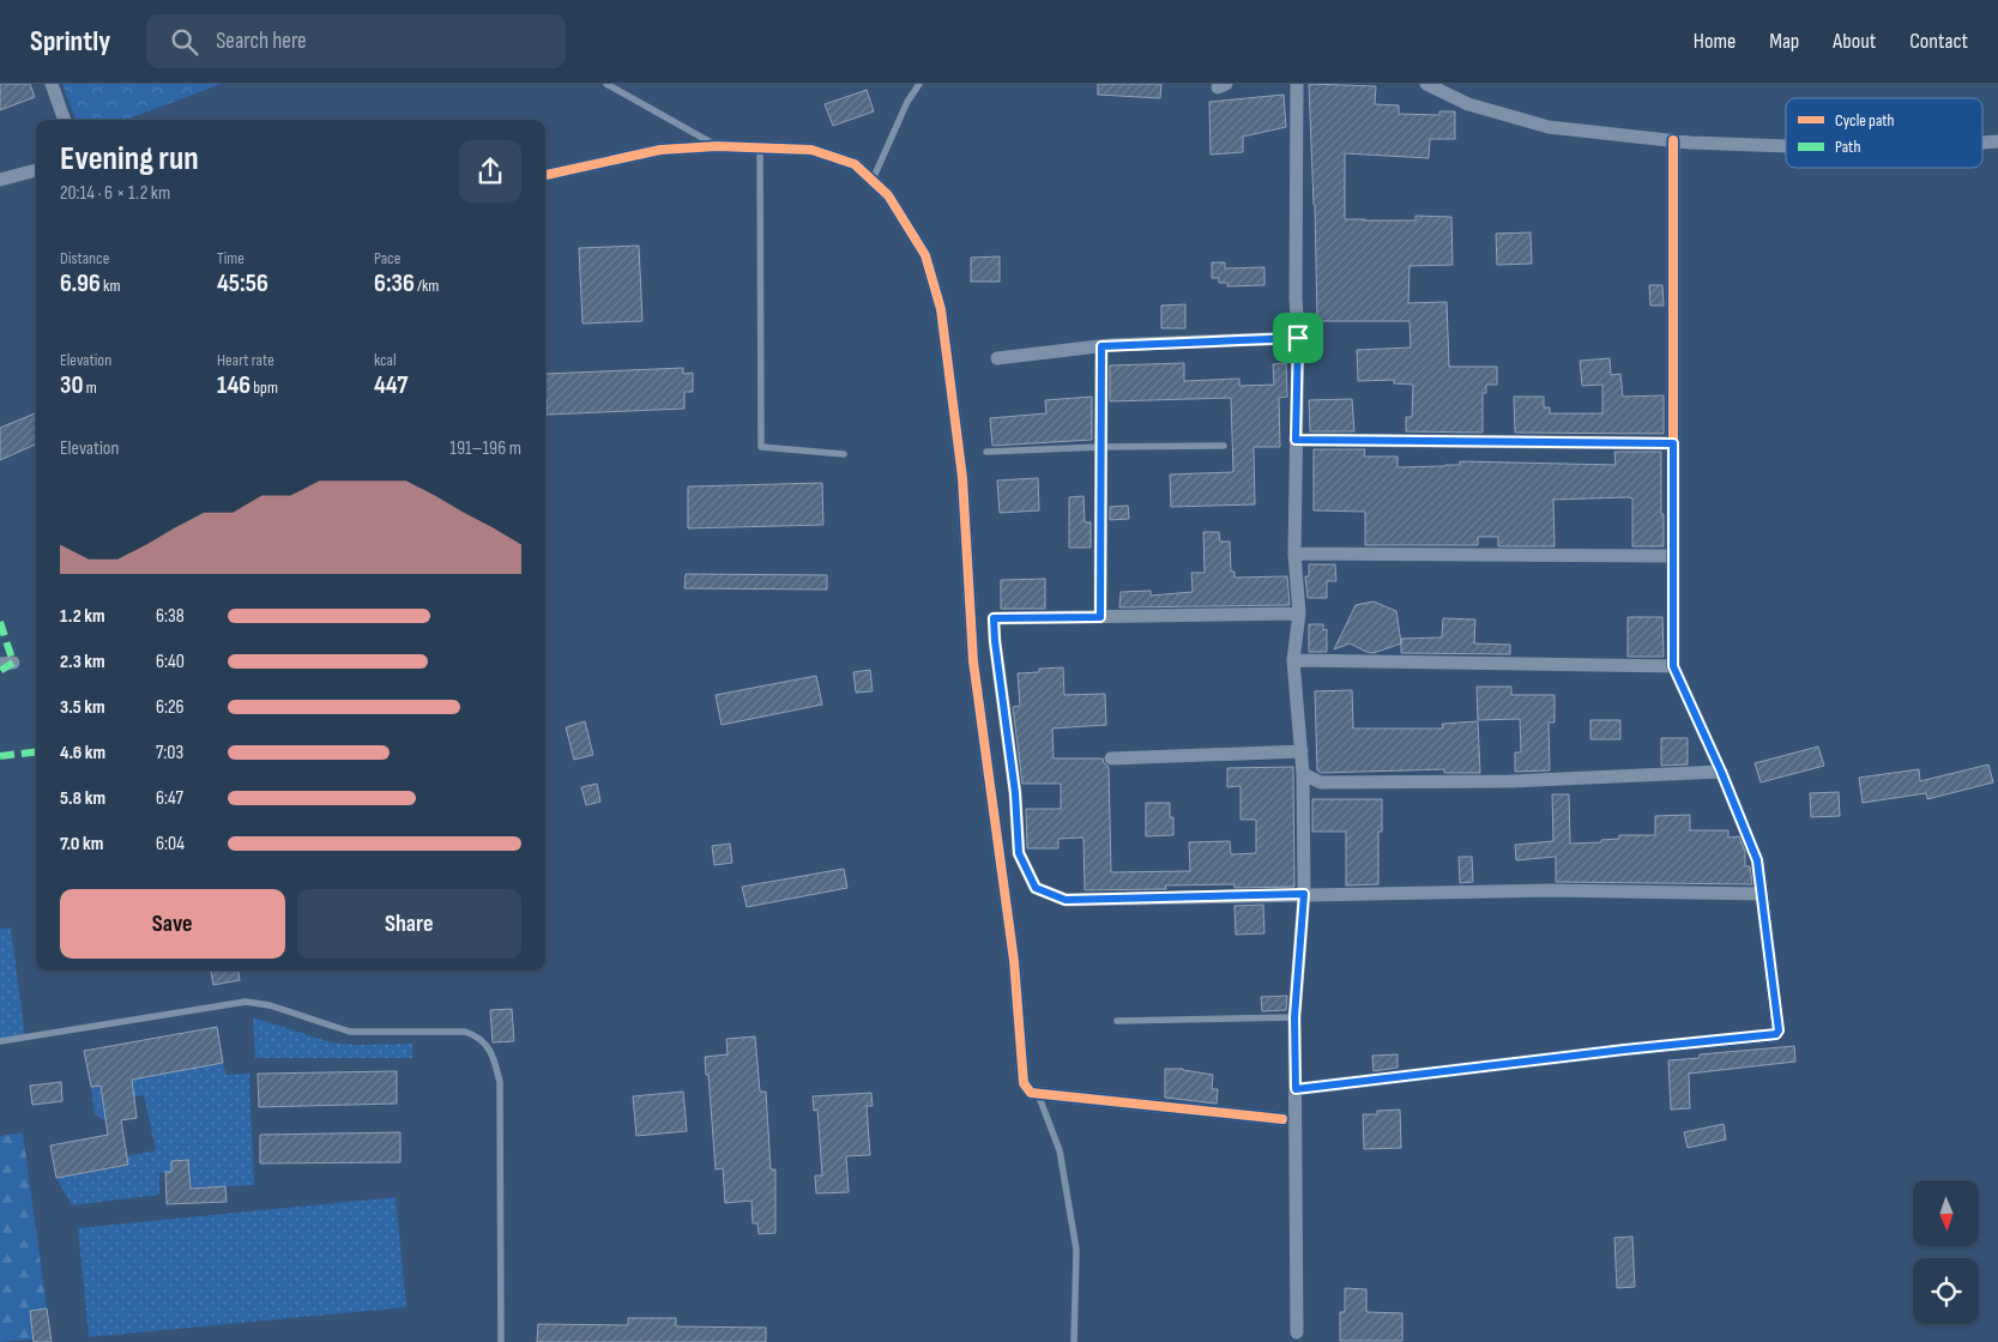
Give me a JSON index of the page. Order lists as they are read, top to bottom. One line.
{"legend":["Cycle path","Path"],"north":"bottom","page":{"header":"Sprintly","search":"Search here","nav":["Home","Map","About","Contact"],"heading":["Evening run","20:14 · 6 × 1.2 km"],"stats":[["Distance","6.96 km"],["Time","45:56"],["Pace","6:36 /km"],["Elevation","30 m"],["Heart rate","146 bpm"],["kcal","447"]],"chart":["Elevation","191–196 m"],"list":[{"name":"1.2 km","note":"6:38"},{"name":"2.3 km","note":"6:40"},{"name":"3.5 km","note":"6:26"},{"name":"4.6 km","note":"7:03"},{"name":"5.8 km","note":"6:47"},{"name":"7.0 km","note":"6:04"}],"buttons":["Save","Share"]}}
